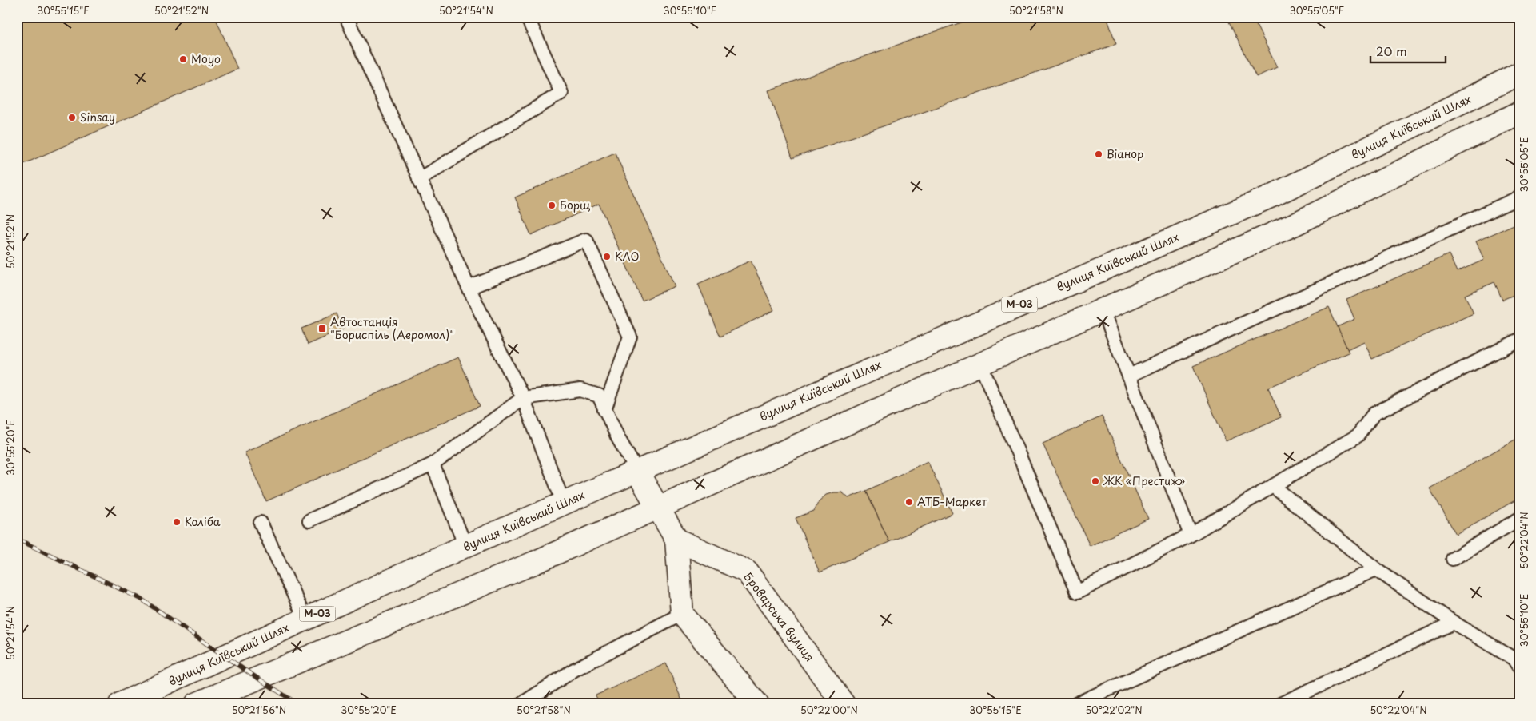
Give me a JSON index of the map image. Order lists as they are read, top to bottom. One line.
{"streets":{"main road":["вулиця Київський Шлях","М-03","Броварська вулиця"]},"places":{"other":["Moyo","Sinsay","Віанор","Борщ","КЛО","ЖК «Престиж»","АТБ-Маркет","Коліба"],"transit":["Автостанція \"Бориспіль (Аеромол)\""]},"scale_bar":"20 m","coordinates":["30°55'15\"E","50°21'52\"N","50°21'54\"N","30°55'10\"E","50°21'58\"N","30°55'05\"E","30°55'20\"E","50°22'04\"N","50°21'56\"N","50°22'00\"N","50°22'02\"N"]}
